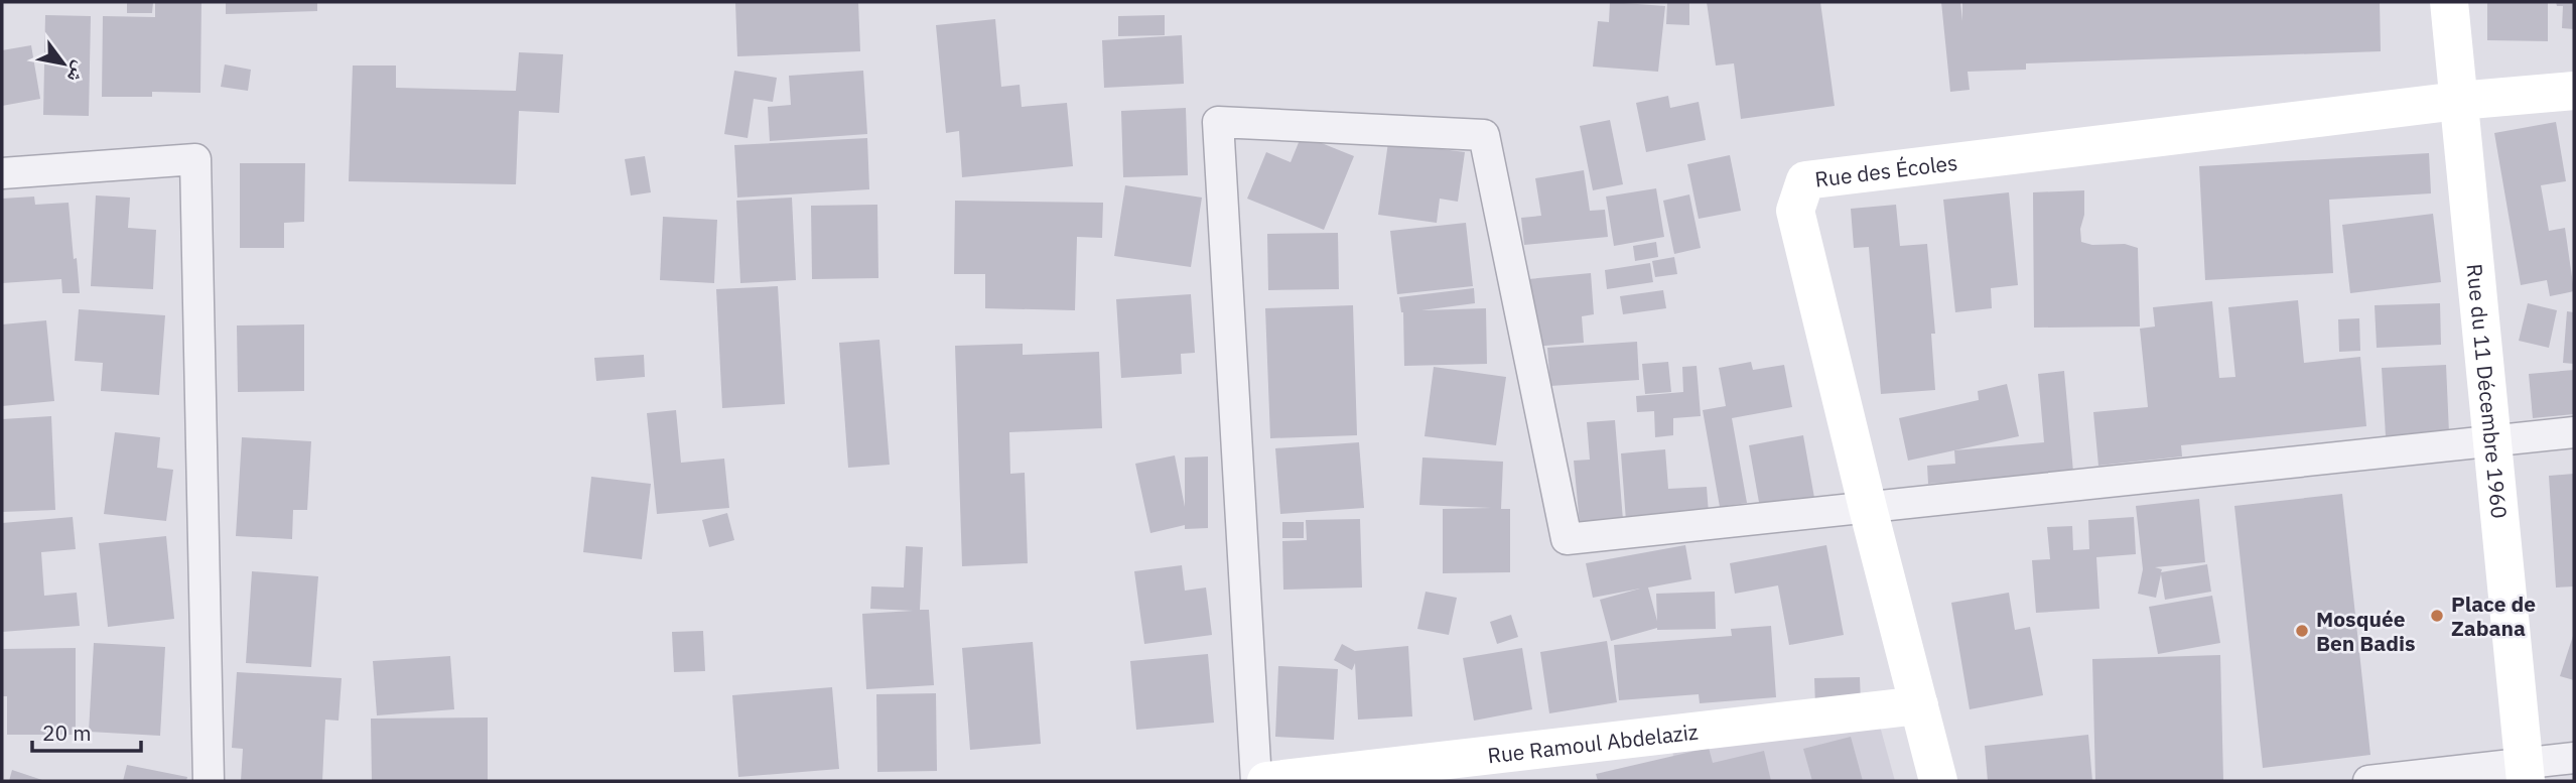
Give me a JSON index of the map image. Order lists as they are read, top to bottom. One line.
{"streets":{"street":["Rue des Écoles","Rue du 11 Décembre 1960","Rue Ramoul Abdelaziz"]},"crossings":[["Rue des Écoles","Rue du 11 Décembre 1960"],["Rue des Écoles","Rue Ramoul Abdelaziz"]],"places":["Place de Zabana","Mosquée Ben Badis"],"scale_bar":"20 m","north":"bottom right"}
